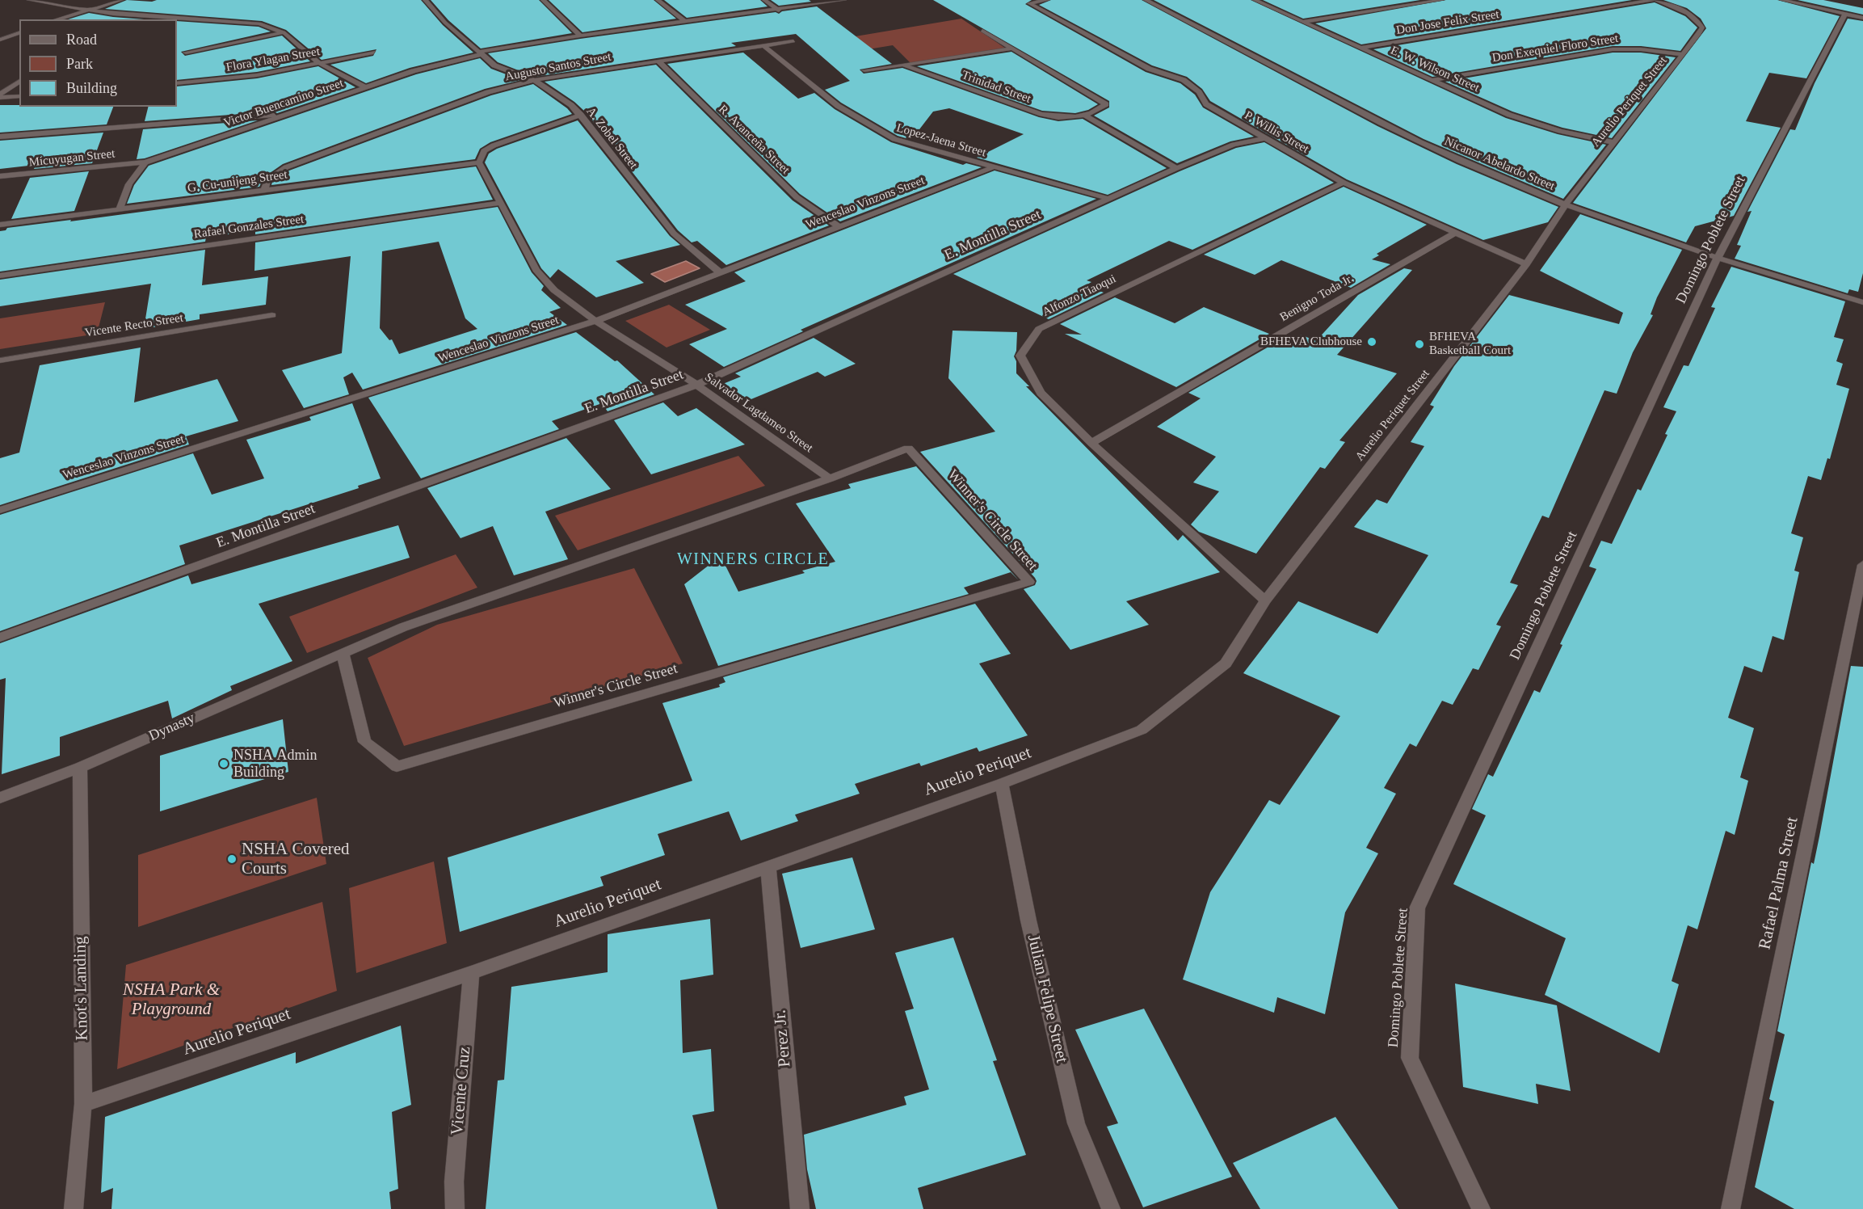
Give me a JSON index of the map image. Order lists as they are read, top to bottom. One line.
{"streets":{"street":["Don Jose Felix Street","Don Exequiel Floro Street","Flora Ylagan Street","Augusto Santos Street","E. W. Wilson Street","Trinidad Street","Aurelio Periquet Street","Victor Buencamino Street","P. Willis Street","A. Zobel Street","R. Avanceña Street","Lopez-Jaena Street","Micuyugan Street","Nicanor Abelardo Street","G. Cu-unijeng Street","Wenceslao Vinzons Street","Rafael Gonzales Street","E. Montilla Street","Domingo Poblete Street","Alfonzo Tiaoqui","Benigno Toda Jr.","Vicente Recto Street","Salvador Lagdameo Street","Winner's Circle Street","Dynasty","Aurelio Periquet","Rafael Palma Street","Knot's Landing","Julian Felipe Street","Perez Jr.","Vicente Cruz"]},"crossings":[["Don Jose Felix Street","E. W. Wilson Street"],["Don Exequiel Floro Street","E. W. Wilson Street"],["Don Exequiel Floro Street","Aurelio Periquet Street"],["Augusto Santos Street","A. Zobel Street"],["Augusto Santos Street","R. Avanceña Street"],["Augusto Santos Street","Lopez-Jaena Street"],["Augusto Santos Street","G. Cu-unijeng Street"],["E. W. Wilson Street","Aurelio Periquet Street"],["Aurelio Periquet Street","P. Willis Street"],["Aurelio Periquet Street","Nicanor Abelardo Street"],["Aurelio Periquet Street","Alfonzo Tiaoqui"],["Aurelio Periquet Street","Aurelio Periquet"],["Victor Buencamino Street","A. Zobel Street"],["Victor Buencamino Street","Micuyugan Street"],["P. Willis Street","E. Montilla Street"],["P. Willis Street","Alfonzo Tiaoqui"],["P. Willis Street","Benigno Toda Jr."],["A. Zobel Street","Wenceslao Vinzons Street"],["R. Avanceña Street","Wenceslao Vinzons Street"],["Lopez-Jaena Street","Wenceslao Vinzons Street"],["Lopez-Jaena Street","E. Montilla Street"],["Nicanor Abelardo Street","Domingo Poblete Street"],["G. Cu-unijeng Street","Salvador Lagdameo Street"],["Wenceslao Vinzons Street","Salvador Lagdameo Street"],["Rafael Gonzales Street","Salvador Lagdameo Street"],["E. Montilla Street","Salvador Lagdameo Street"],["Alfonzo Tiaoqui","Benigno Toda Jr."],["Salvador Lagdameo Street","Winner's Circle Street"],["Winner's Circle Street","Dynasty"],["Dynasty","Knot's Landing"],["Aurelio Periquet","Knot's Landing"],["Aurelio Periquet","Julian Felipe Street"],["Aurelio Periquet","Perez Jr."],["Aurelio Periquet","Vicente Cruz"]],"districts":["WINNERS CIRCLE"],"parks":["NSHA Park & Playground"],"places":["BFHEVA Clubhouse","BFHEVA Basketball Court","NSHA Admin Building","NSHA Covered Courts"],"legend":["Road","Park","Building"]}
